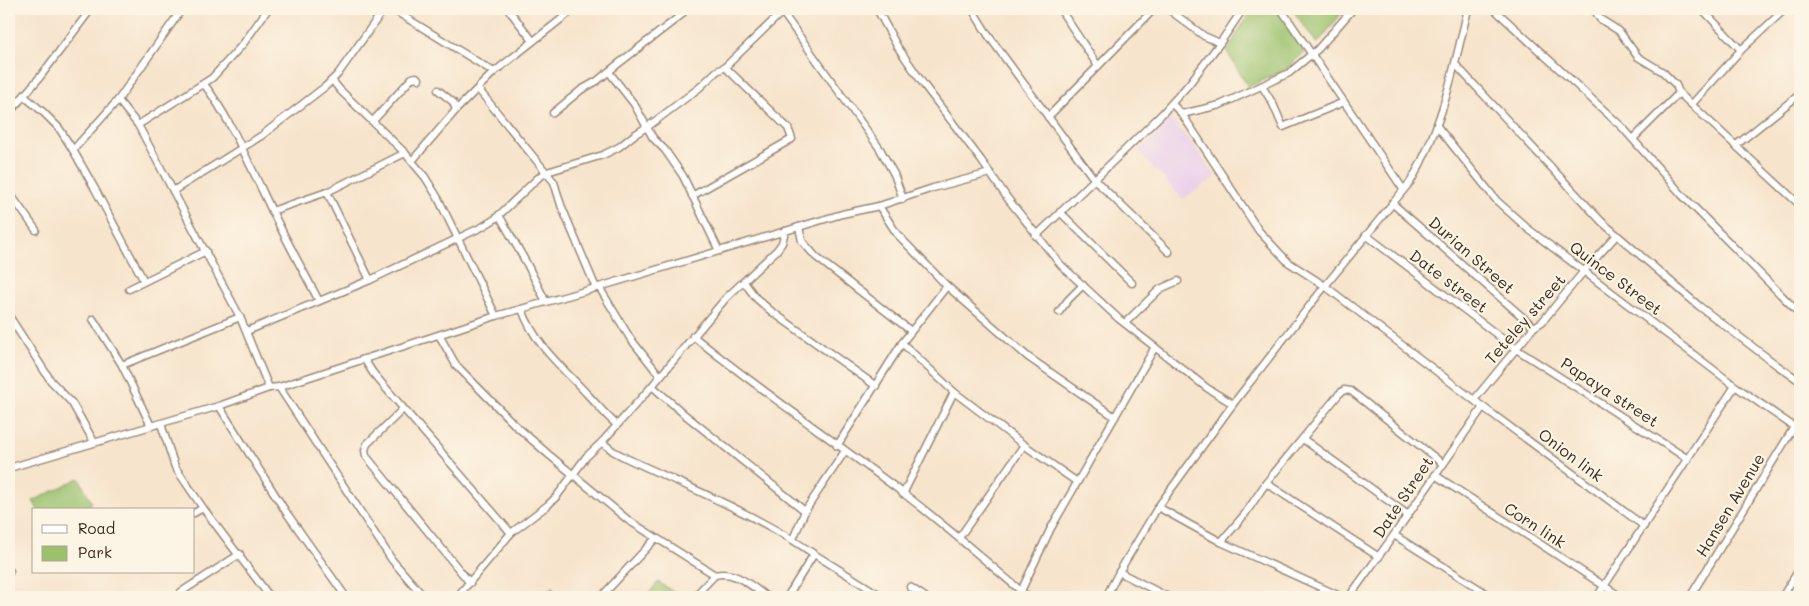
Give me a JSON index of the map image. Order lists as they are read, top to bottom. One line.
{"streets":{"street":["Durian Street","Quince Street","Date street","Teteley street","Papaya street","Onion link","Date Street","Hansen Avenue","Corn link"]},"crossings":[["Durian Street","Teteley street"],["Quince Street","Teteley street"],["Quince Street","Hansen Avenue"],["Date street","Teteley street"],["Date street","Papaya street"],["Teteley street","Papaya street"],["Teteley street","Onion link"],["Onion link","Date Street"],["Date Street","Corn link"]],"legend":["Road","Park"]}
